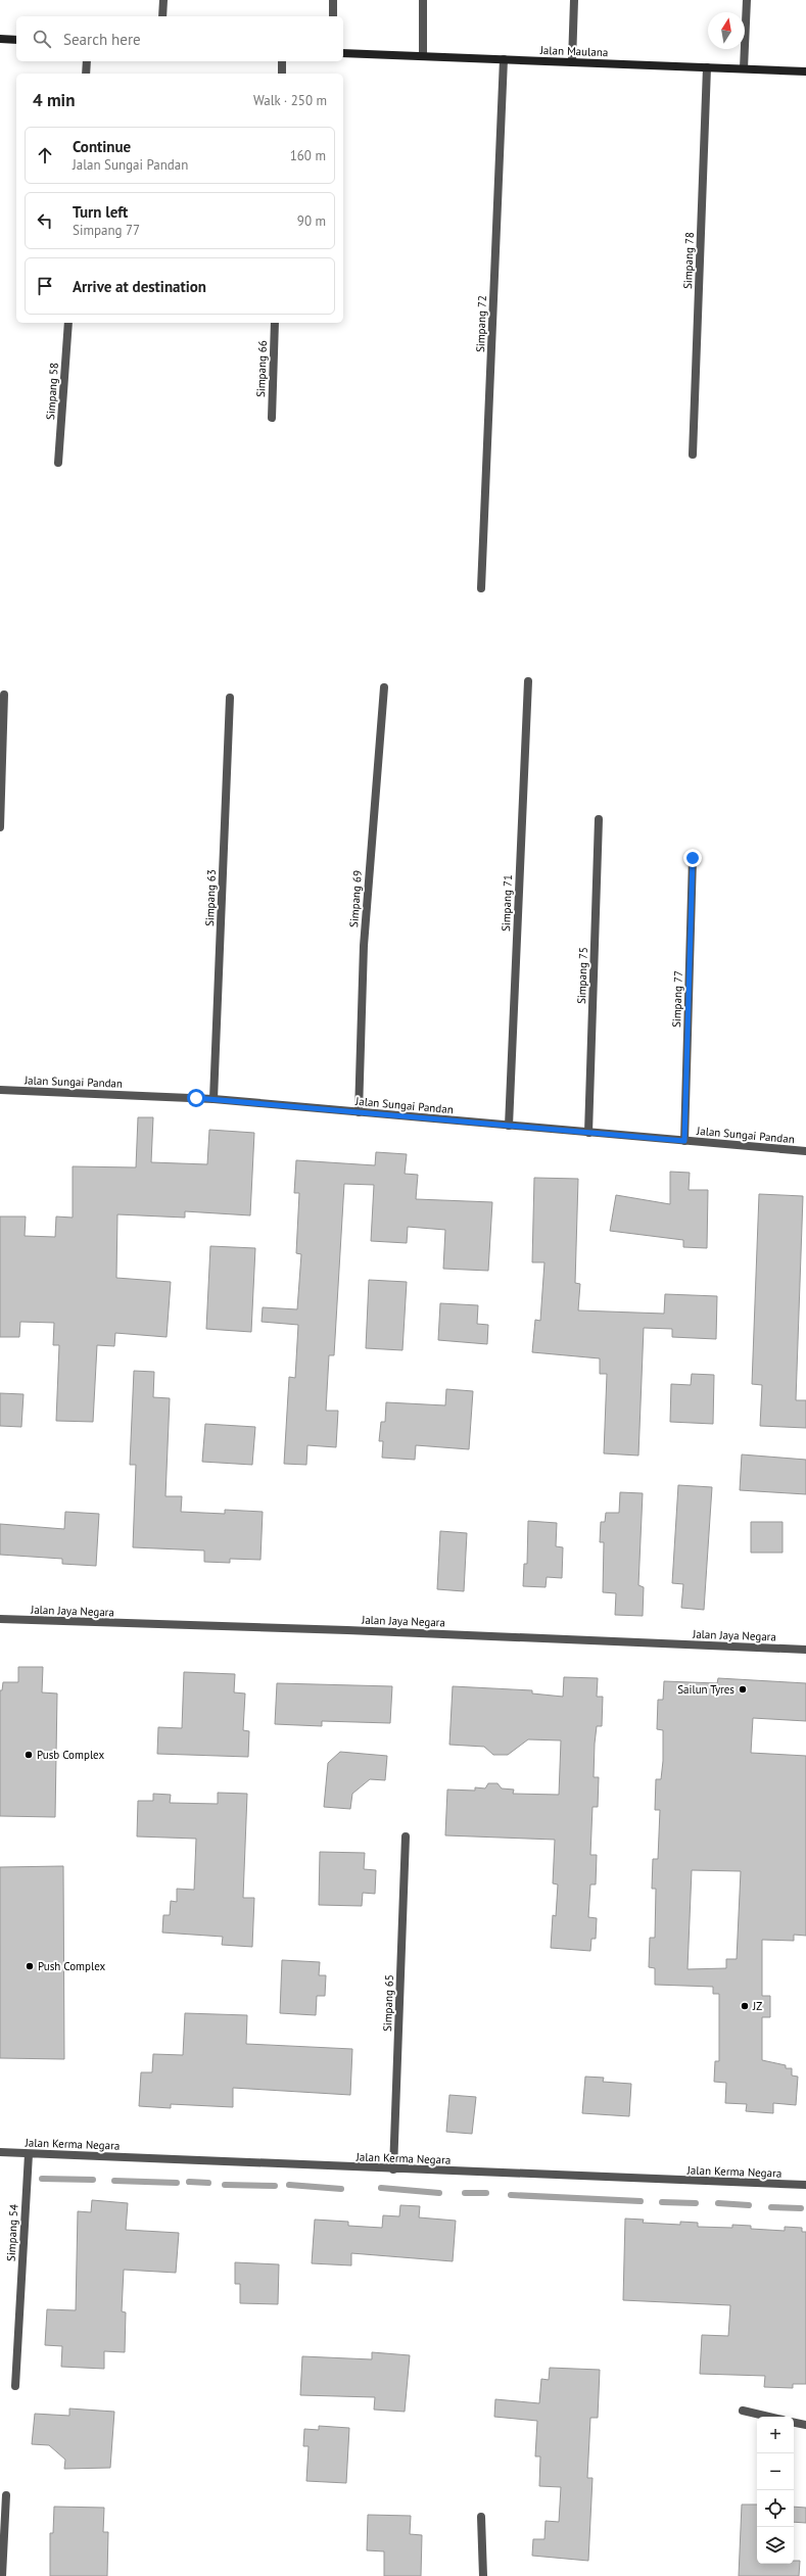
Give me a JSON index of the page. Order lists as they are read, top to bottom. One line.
{"streets":{"main road":["Jalan Maulana"],"street":["Simpang 78","Simpang 72","Simpang 66","Simpang 58","Simpang 63","Simpang 69","Simpang 71","Simpang 75","Simpang 77","Jalan Sungai Pandan","Jalan Jaya Negara","Simpang 65","Jalan Kerma Negara","Simpang 54"]},"crossings":[["Jalan Maulana","Simpang 78"],["Jalan Maulana","Simpang 72"],["Simpang 63","Jalan Sungai Pandan"],["Simpang 69","Jalan Sungai Pandan"],["Simpang 71","Jalan Sungai Pandan"],["Simpang 75","Jalan Sungai Pandan"],["Simpang 77","Jalan Sungai Pandan"],["Simpang 65","Jalan Kerma Negara"],["Jalan Kerma Negara","Simpang 54"]],"places":["Sailun Tyres","Pusb Complex","Push Complex","JZ"],"north":"top","page":{"search":"Search here","heading":["4 min","Walk · 250 m"],"list":[["Continue","Jalan Sungai Pandan","160 m"],["Turn left","Simpang 77","90 m"],"Arrive at destination"],"map_buttons":["+","−"]}}
